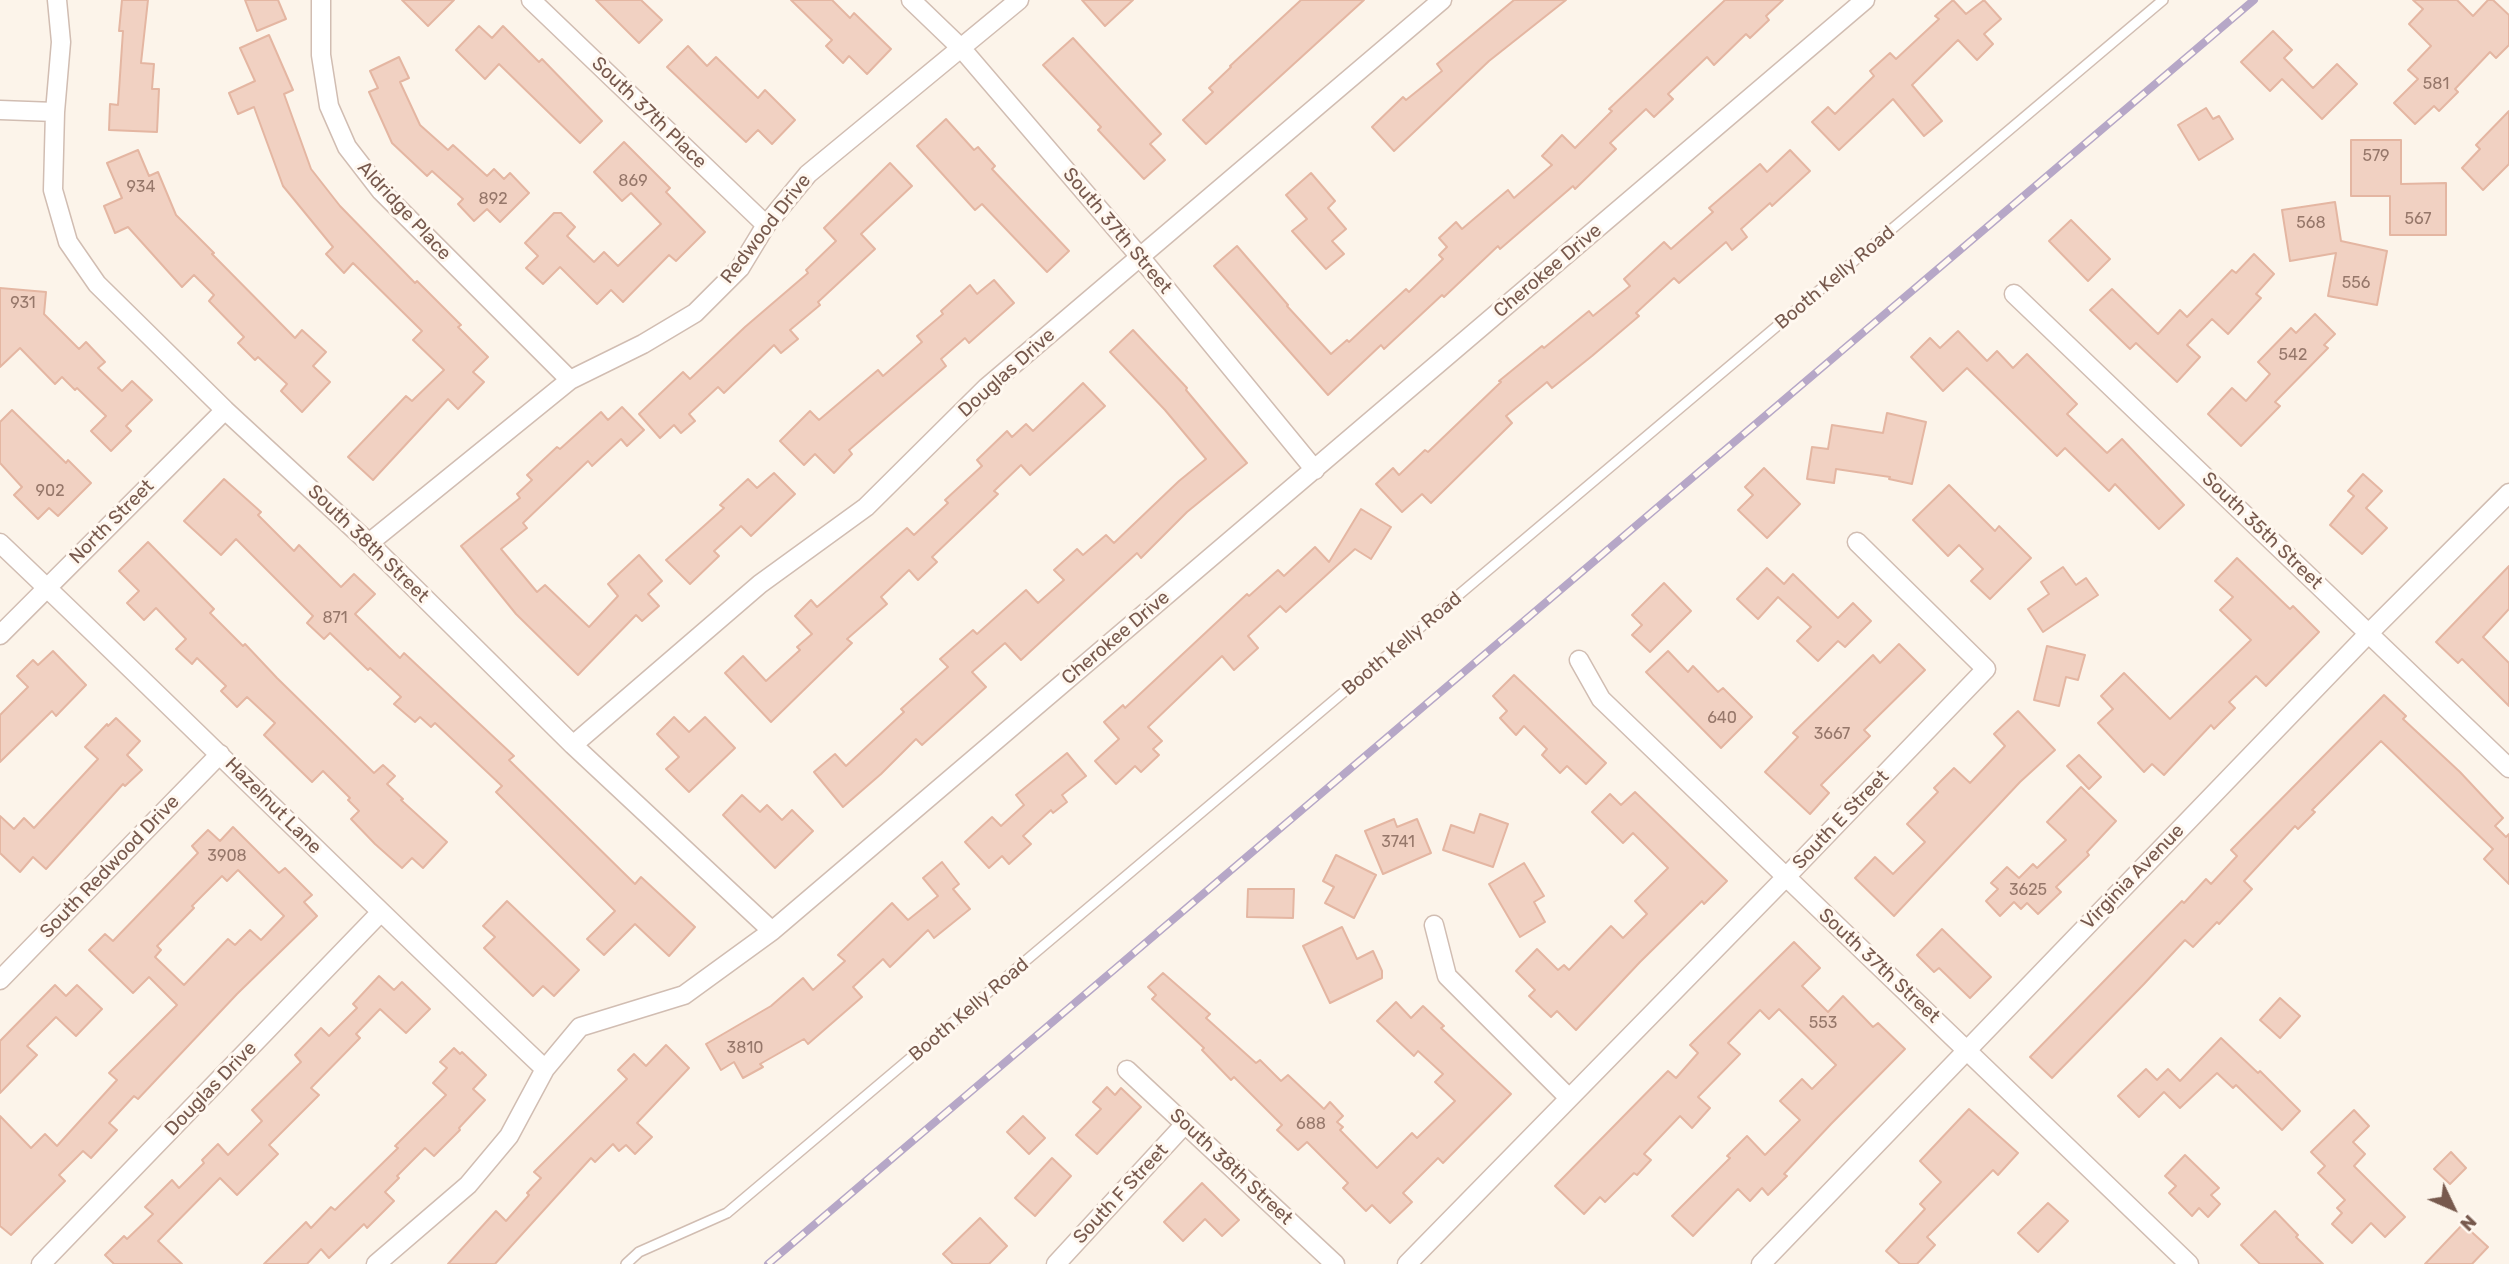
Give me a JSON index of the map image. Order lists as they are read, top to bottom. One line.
{"streets":{"street":["South 37th Place","Aldridge Place","Redwood Drive","South 37th Street","Cherokee Drive","Douglas Drive","North Street","South 35th Street","South 38th Street","Hazelnut Lane","South E Street","South Redwood Drive","Virginia Avenue","South F Street"],"lane":["Booth Kelly Road"]},"crossings":[["South 37th Place","Redwood Drive"],["Aldridge Place","Redwood Drive"],["Redwood Drive","South 37th Street"],["Redwood Drive","South 38th Street"],["South 37th Street","Cherokee Drive"],["South 37th Street","Douglas Drive"],["South 37th Street","South E Street"],["South 37th Street","Virginia Avenue"],["Cherokee Drive","South 38th Street"],["Cherokee Drive","Hazelnut Lane"],["Douglas Drive","South 38th Street"],["Douglas Drive","Hazelnut Lane"],["North Street","South 38th Street"],["North Street","Hazelnut Lane"],["South 35th Street","Virginia Avenue"],["South 38th Street","South F Street"],["Hazelnut Lane","South Redwood Drive"]],"house_numbers":["581","579","869","934","892","567","568","556","931","542","902","871","640","3667","3741","3908","3625","553","3810","688"],"north":"bottom right"}
